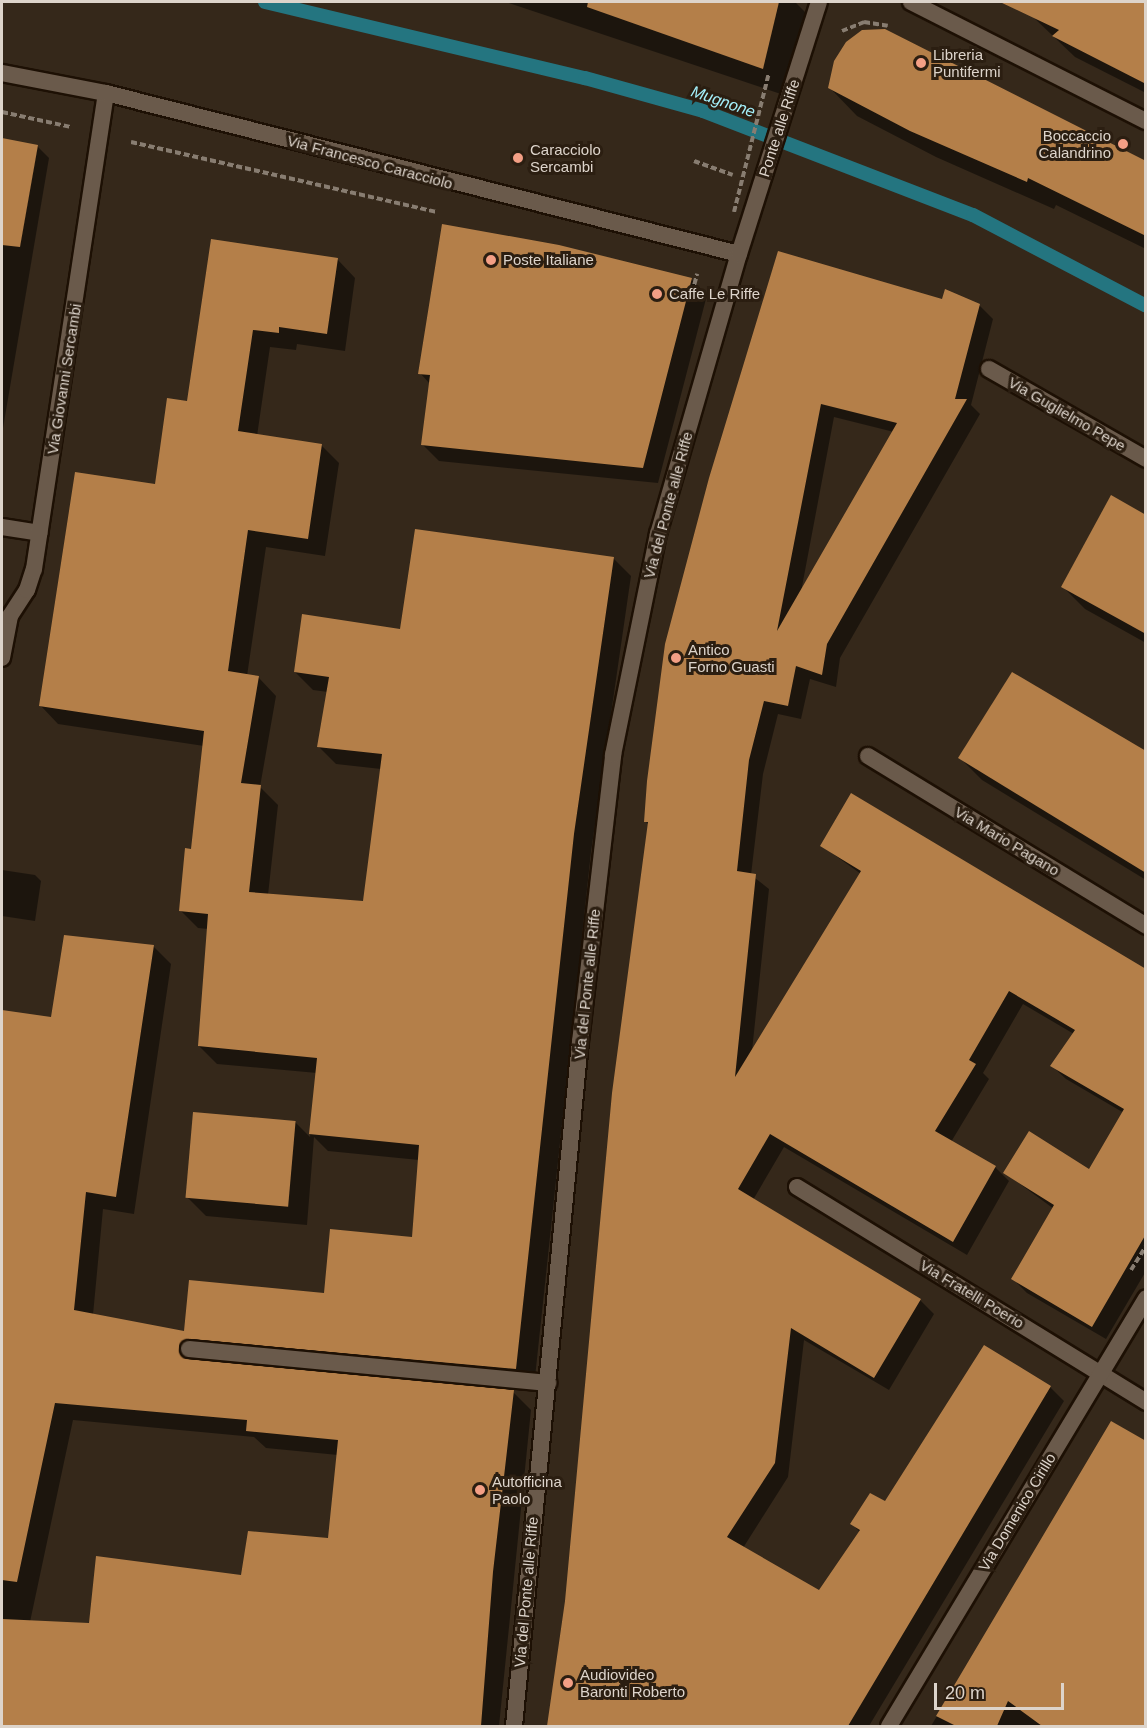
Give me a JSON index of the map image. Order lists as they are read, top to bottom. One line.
{"streets":{"street":["Ponte alle Riffe","Via Francesco Caracciolo","Via Giovanni Sercambi","Via Guglielmo Pepe","Via del Ponte alle Riffe","Via Mario Pagano","Via Fratelli Poerio","Via Domenico Cirillo"]},"crossings":[["Ponte alle Riffe","Via Francesco Caracciolo"],["Ponte alle Riffe","Via del Ponte alle Riffe"],["Via Francesco Caracciolo","Via Giovanni Sercambi"],["Via Francesco Caracciolo","Via del Ponte alle Riffe"],["Via Fratelli Poerio","Via Domenico Cirillo"]],"water":["Mugnone"],"places":["Libreria Puntifermi","Boccaccio Calandrino","Caracciolo Sercambi","Poste Italiane","Caffe Le Riffe","Antico Forno Guasti","Autofficina Paolo","Audiovideo Baronti Roberto"],"scale_bar":"20 m"}
